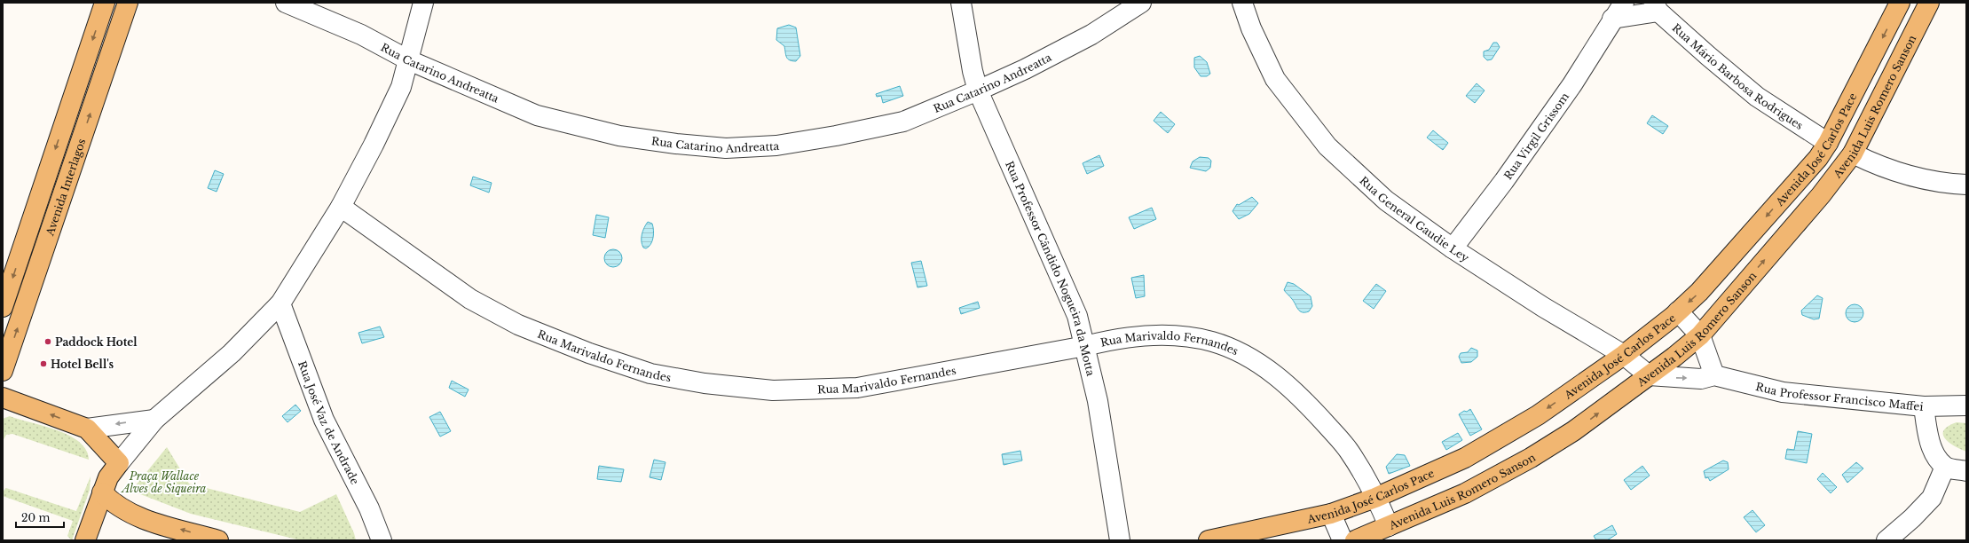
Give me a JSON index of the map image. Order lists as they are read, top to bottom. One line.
{"streets":{"main road":["Avenida Luis Romero Sanson","Avenida José Carlos Pace","Avenida Interlagos"],"street":["Rua Catarino Andreatta","Rua Mário Barbosa Rodrigues","Rua Virgil Grissom","Rua General Gaudie Ley","Rua Professor Cândido Nogueira da Motta","Rua Marivaldo Fernandes","Rua Professor Francisco Maffei","Rua José Vaz de Andrade"]},"crossings":[["Rua Catarino Andreatta","Rua Professor Cândido Nogueira da Motta"],["Rua Mário Barbosa Rodrigues","Avenida José Carlos Pace"],["Avenida Luis Romero Sanson","Rua General Gaudie Ley"],["Avenida Luis Romero Sanson","Rua Marivaldo Fernandes"],["Avenida Luis Romero Sanson","Rua Professor Francisco Maffei"],["Rua Virgil Grissom","Rua General Gaudie Ley"],["Avenida José Carlos Pace","Rua General Gaudie Ley"],["Avenida José Carlos Pace","Rua Marivaldo Fernandes"],["Rua General Gaudie Ley","Rua Professor Francisco Maffei"],["Rua Professor Cândido Nogueira da Motta","Rua Marivaldo Fernandes"]],"one_way":["Avenida Luis Romero Sanson","Avenida José Carlos Pace"],"parks":["Praça Wallace Alves de Siqueira"],"places":["Paddock Hotel","Hotel Bell's"],"scale_bar":"20 m"}
